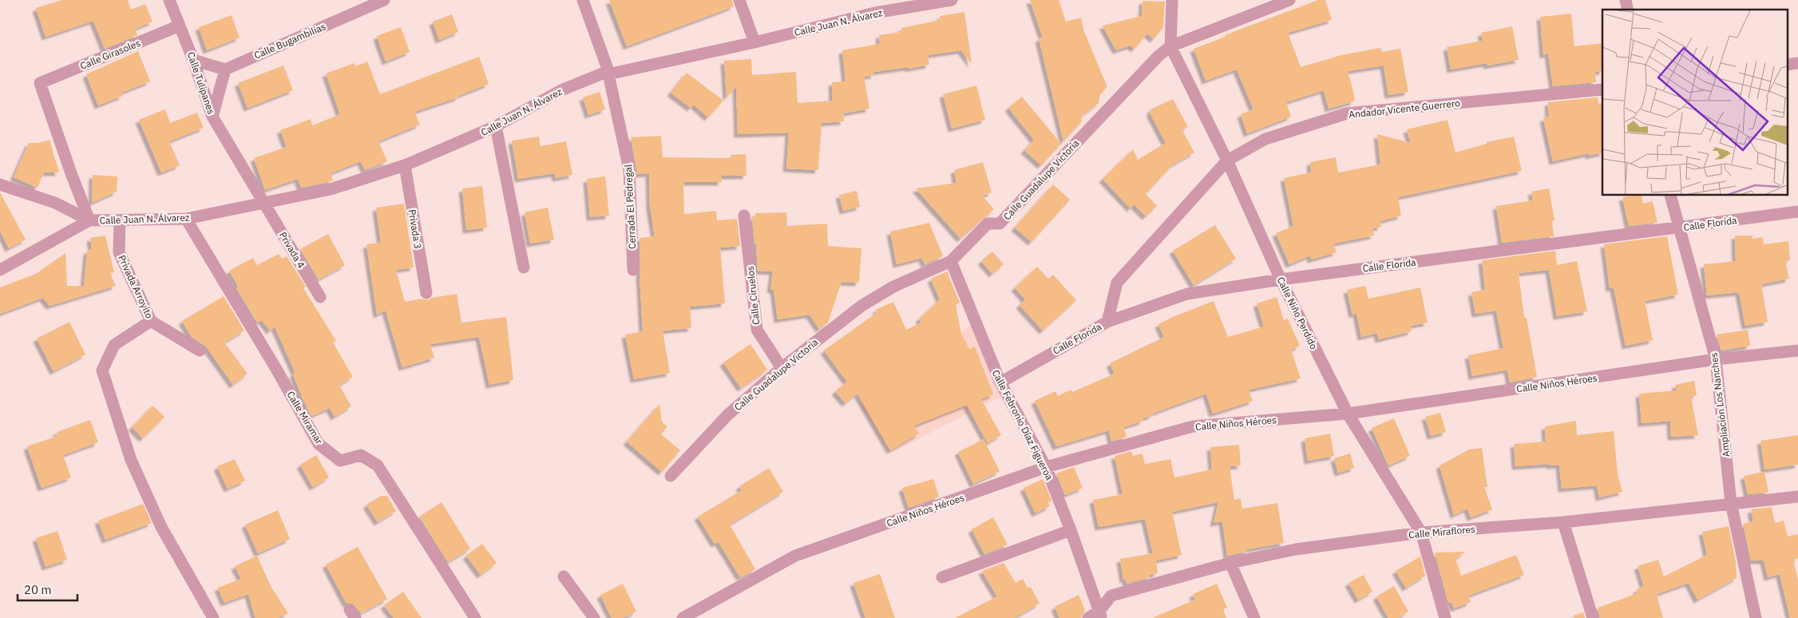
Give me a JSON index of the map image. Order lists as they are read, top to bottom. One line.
{"streets":{"street":["Calle Juan N. Álvarez","Calle Bugambilias","Calle Girasoles","Calle Tulipanes","Andador Vicente Guerrero","Calle Guadalupe Victoria","Cerrada El Pedregal","Calle Florida","Privada 3","Privada 4","Privada Arroyito","Calle Ciruelos","Calle Niño Perdido","Calle Niños Héroes","Ampliación Los Nanches","Calle Miramar","Calle Febronio Díaz Figueroa","Calle Miraflores"]},"crossings":[["Calle Juan N. Álvarez","Calle Girasoles"],["Calle Juan N. Álvarez","Calle Tulipanes"],["Calle Juan N. Álvarez","Cerrada El Pedregal"],["Calle Juan N. Álvarez","Privada 3"],["Calle Juan N. Álvarez","Privada 4"],["Calle Juan N. Álvarez","Privada Arroyito"],["Calle Juan N. Álvarez","Calle Miramar"],["Calle Girasoles","Calle Tulipanes"],["Calle Tulipanes","Privada 4"],["Andador Vicente Guerrero","Calle Florida"],["Andador Vicente Guerrero","Calle Niño Perdido"],["Calle Guadalupe Victoria","Calle Ciruelos"],["Calle Guadalupe Victoria","Calle Niño Perdido"],["Calle Guadalupe Victoria","Calle Febronio Díaz Figueroa"],["Calle Florida","Calle Niño Perdido"],["Calle Florida","Ampliación Los Nanches"],["Calle Florida","Calle Febronio Díaz Figueroa"],["Calle Niño Perdido","Calle Niños Héroes"],["Calle Niño Perdido","Calle Miraflores"],["Calle Niños Héroes","Ampliación Los Nanches"],["Calle Niños Héroes","Calle Febronio Díaz Figueroa"],["Ampliación Los Nanches","Calle Miraflores"],["Calle Febronio Díaz Figueroa","Calle Miraflores"]],"scale_bar":"20 m"}
